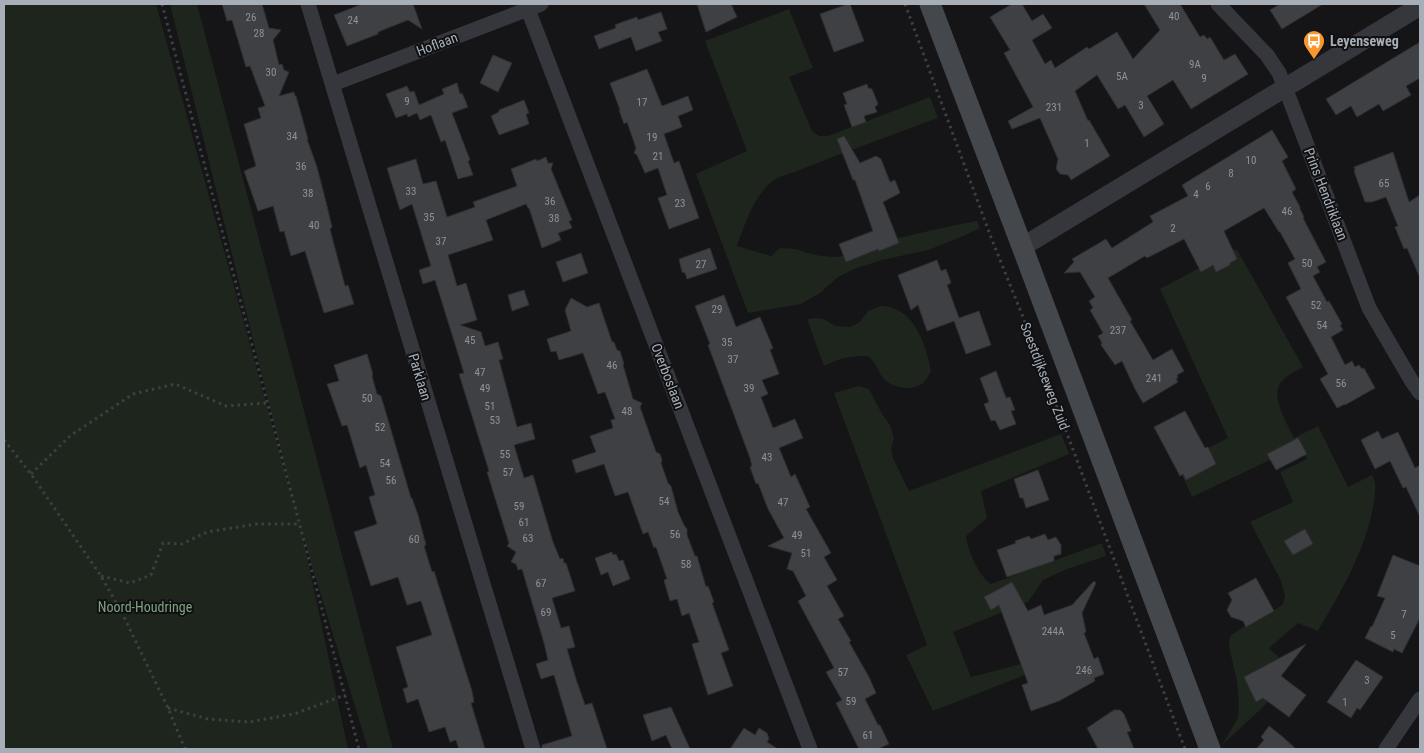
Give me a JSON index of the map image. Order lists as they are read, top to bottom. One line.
{"streets":{"main road":["Soestdijkseweg Zuid"],"street":["Hoflaan","Prins Hendriklaan","Overboslaan","Parklaan"]},"crossings":[["Hoflaan","Overboslaan"],["Hoflaan","Parklaan"]],"parks":["Noord-Houdringe"],"places":{"bus stop":["Leyenseweg"]},"house_numbers":["40","26","24","28","9A","30","5A","9","9","17","3","231","34","19","1","21","10","36","8","65","6","33","38","4","36","23","46","35","38","40","2","37","50","27","52","29","54","237","45","35","37","46","47","241","56","49","39","50","51","48","53","52","55","43","54","57","56","54","47","59","61","56","49","63","60","51","58","67","69","7","244A","5","246","57","3","59","1","61"]}
